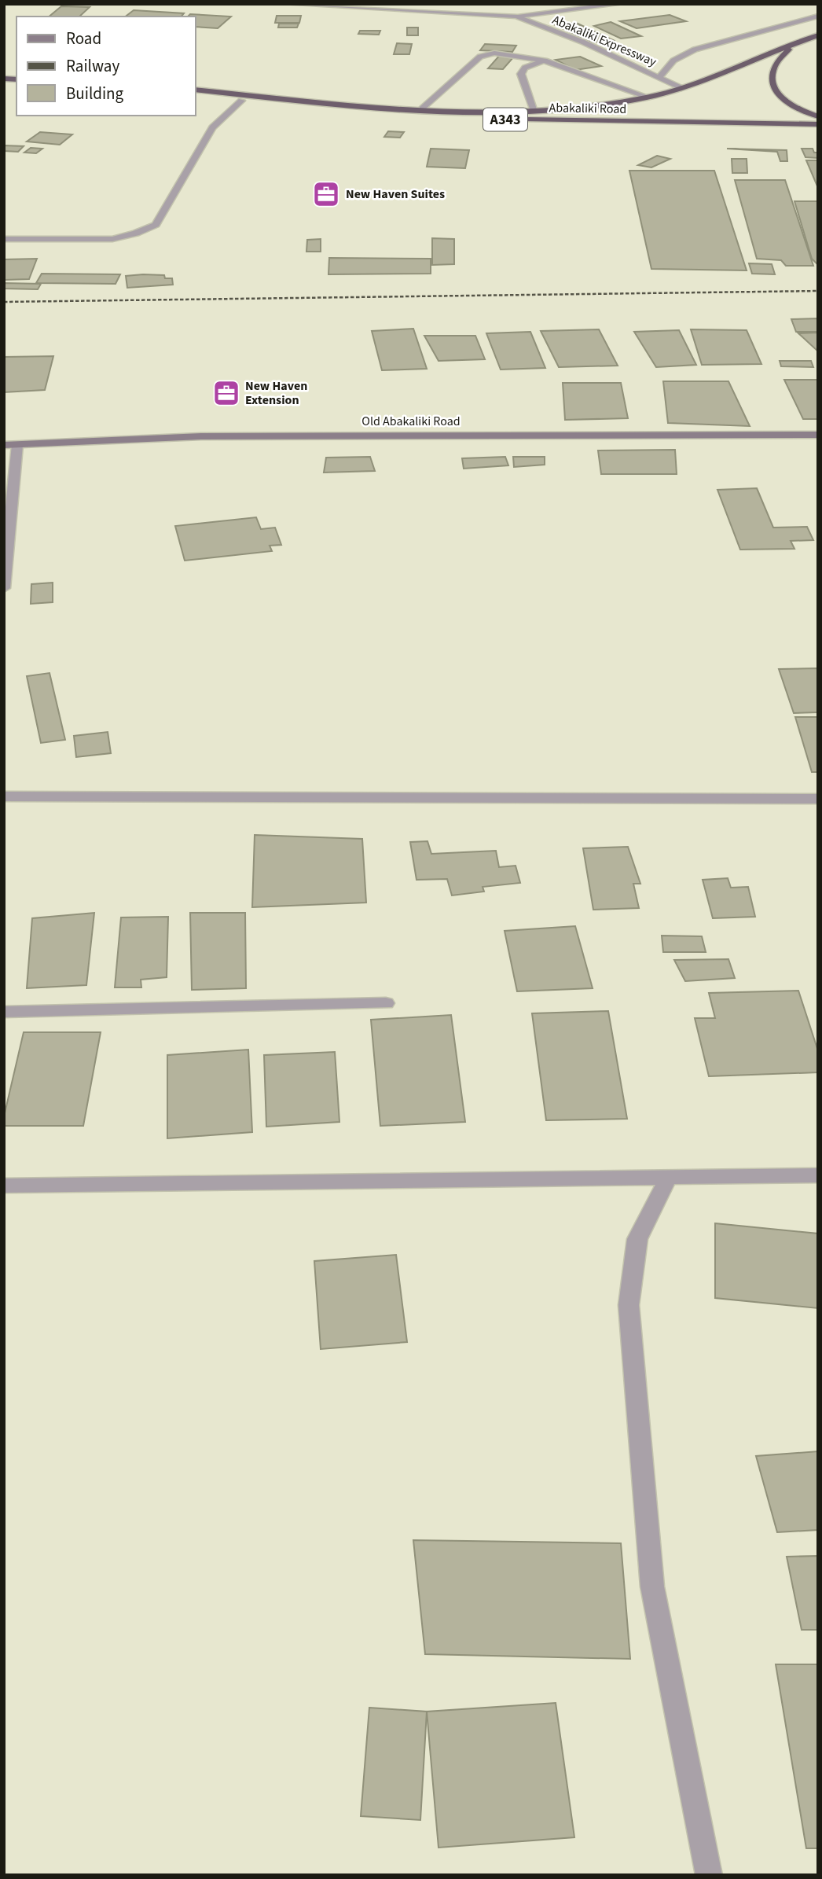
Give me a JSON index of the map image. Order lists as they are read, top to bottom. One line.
{"streets":{"highway":["Abakaliki Road","A343"],"main road":["Old Abakaliki Road"],"street":["Abakaliki Expressway"]},"crossings":[["Abakaliki Expressway","A343"]],"places":{"office":["New Haven Suites","New Haven Extension"]},"legend":["Road","Railway","Building"]}
